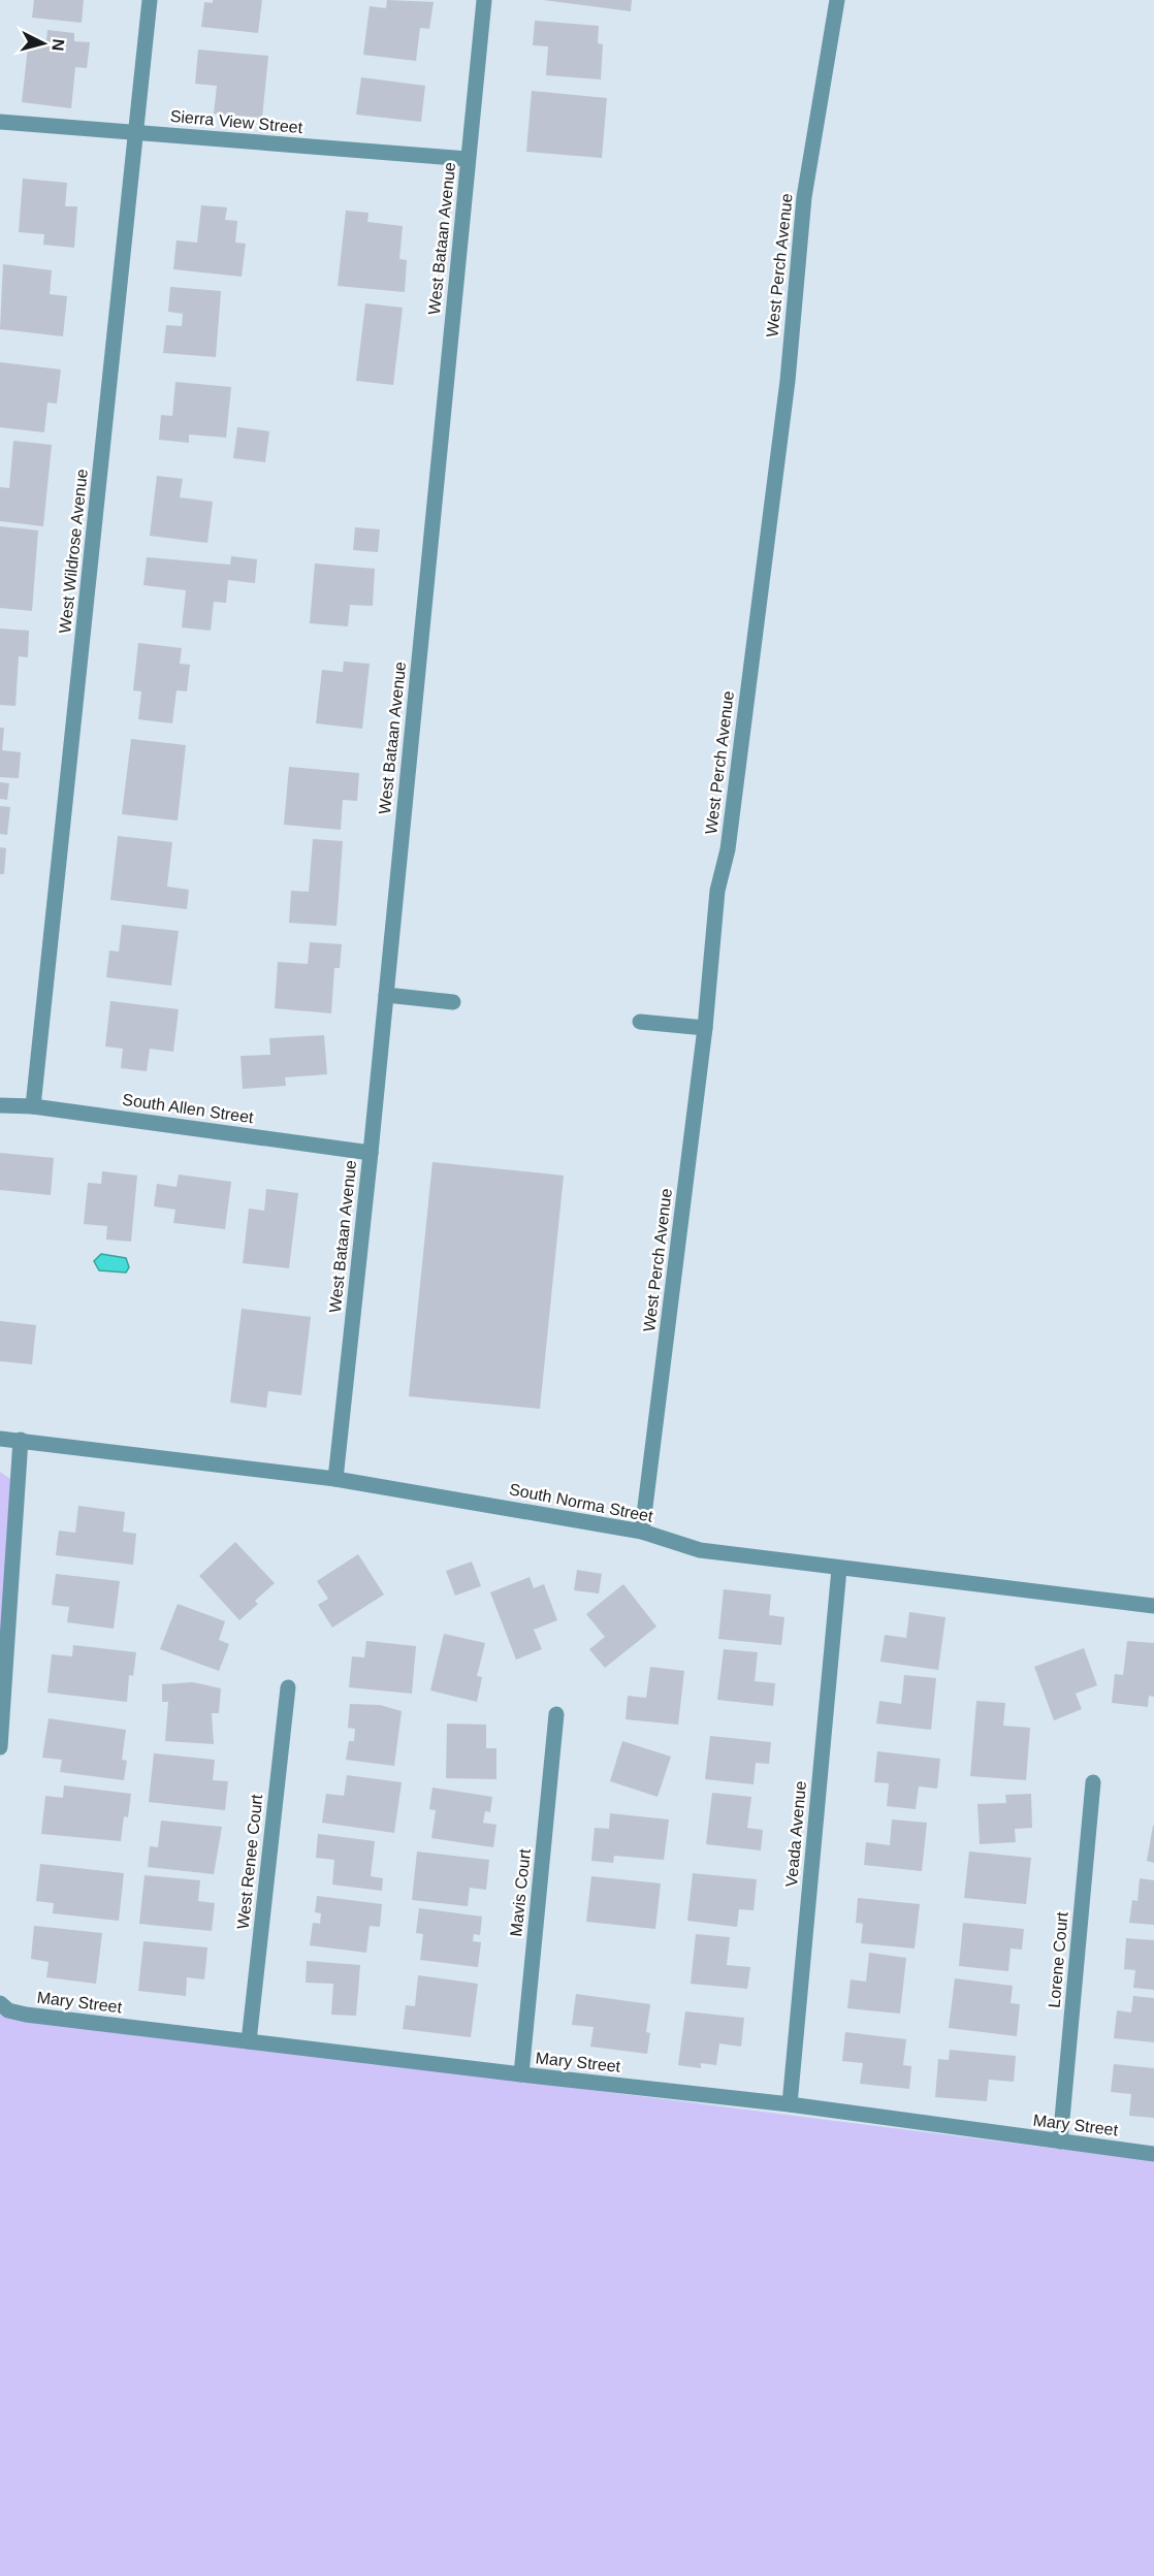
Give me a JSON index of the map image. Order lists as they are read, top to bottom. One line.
{"streets":{"street":["Sierra View Street","West Bataan Avenue","West Perch Avenue","West Wildrose Avenue","South Allen Street","South Norma Street","Veada Avenue","West Renee Court","Mavis Court","Lorene Court","Mary Street"]},"crossings":[["Sierra View Street","West Bataan Avenue"],["Sierra View Street","West Wildrose Avenue"],["West Bataan Avenue","South Allen Street"],["West Bataan Avenue","South Norma Street"],["West Perch Avenue","South Norma Street"],["West Wildrose Avenue","South Allen Street"],["South Norma Street","Veada Avenue"],["Veada Avenue","Mary Street"],["West Renee Court","Mary Street"],["Mavis Court","Mary Street"],["Lorene Court","Mary Street"]],"north":"right"}
